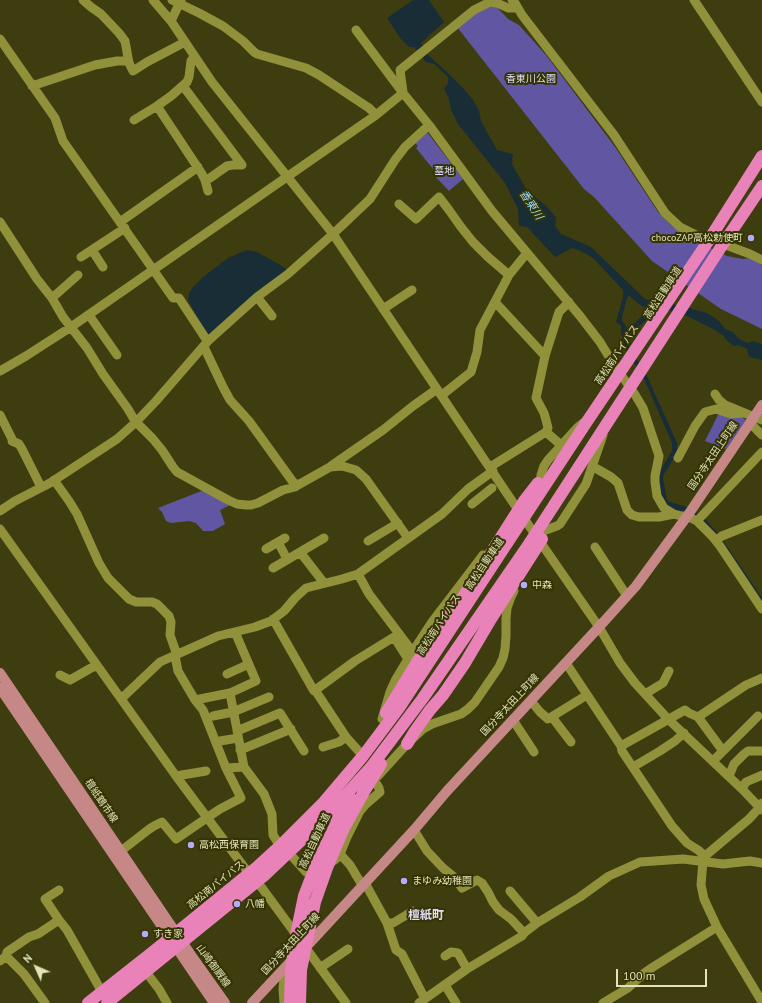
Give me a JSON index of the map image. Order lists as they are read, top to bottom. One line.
{"streets":{"highway":["高松自動車道","高松南バイパス"],"main road":["国分寺太田上町線","檀紙鶴市線","山崎御厩線"]},"crossings":[["高松南バイパス","檀紙鶴市線"],["高松南バイパス","山崎御厩線"],["檀紙鶴市線","山崎御厩線"]],"districts":["檀紙町"],"water":["香東川"],"parks":["香東川公園","墓地"],"places":["chocoZAP高松勅使町","中森","高松西保育園","まゆみ幼稚園","八幡","すき家"],"scale_bar":"100 m","north":"top left"}
